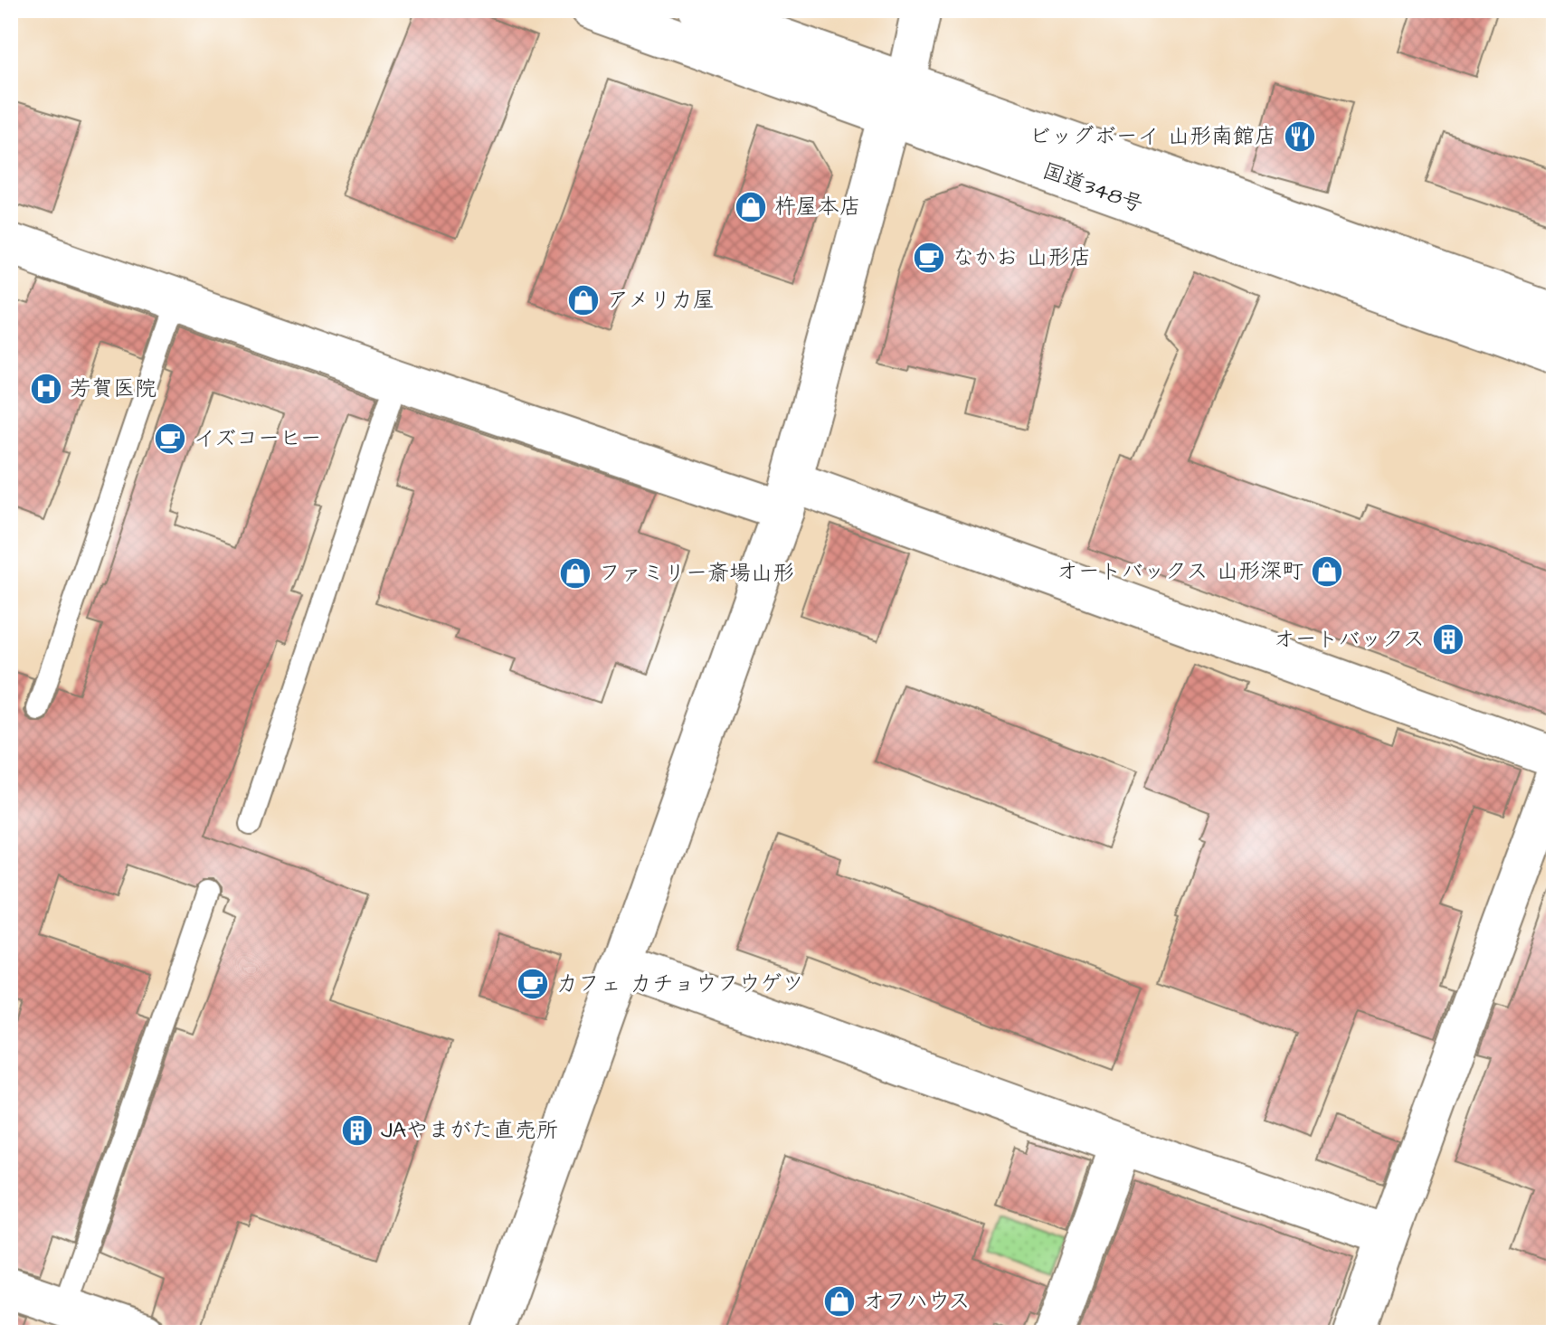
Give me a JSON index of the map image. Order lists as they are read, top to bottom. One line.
{"streets":{"main road":["国道348号"]},"places":{"restaurant":["ビッグボーイ 山形南館店"],"shop":["杵屋本店","アメリカ屋","オートバックス 山形深町","ファミリー斎場山形","オフハウス"],"cafe":["なかお 山形店","イズコーヒー","カフェ カチョウフウゲツ"],"hospital":["芳賀医院"],"building":["オートバックス","JAやまがた直売所"]}}
